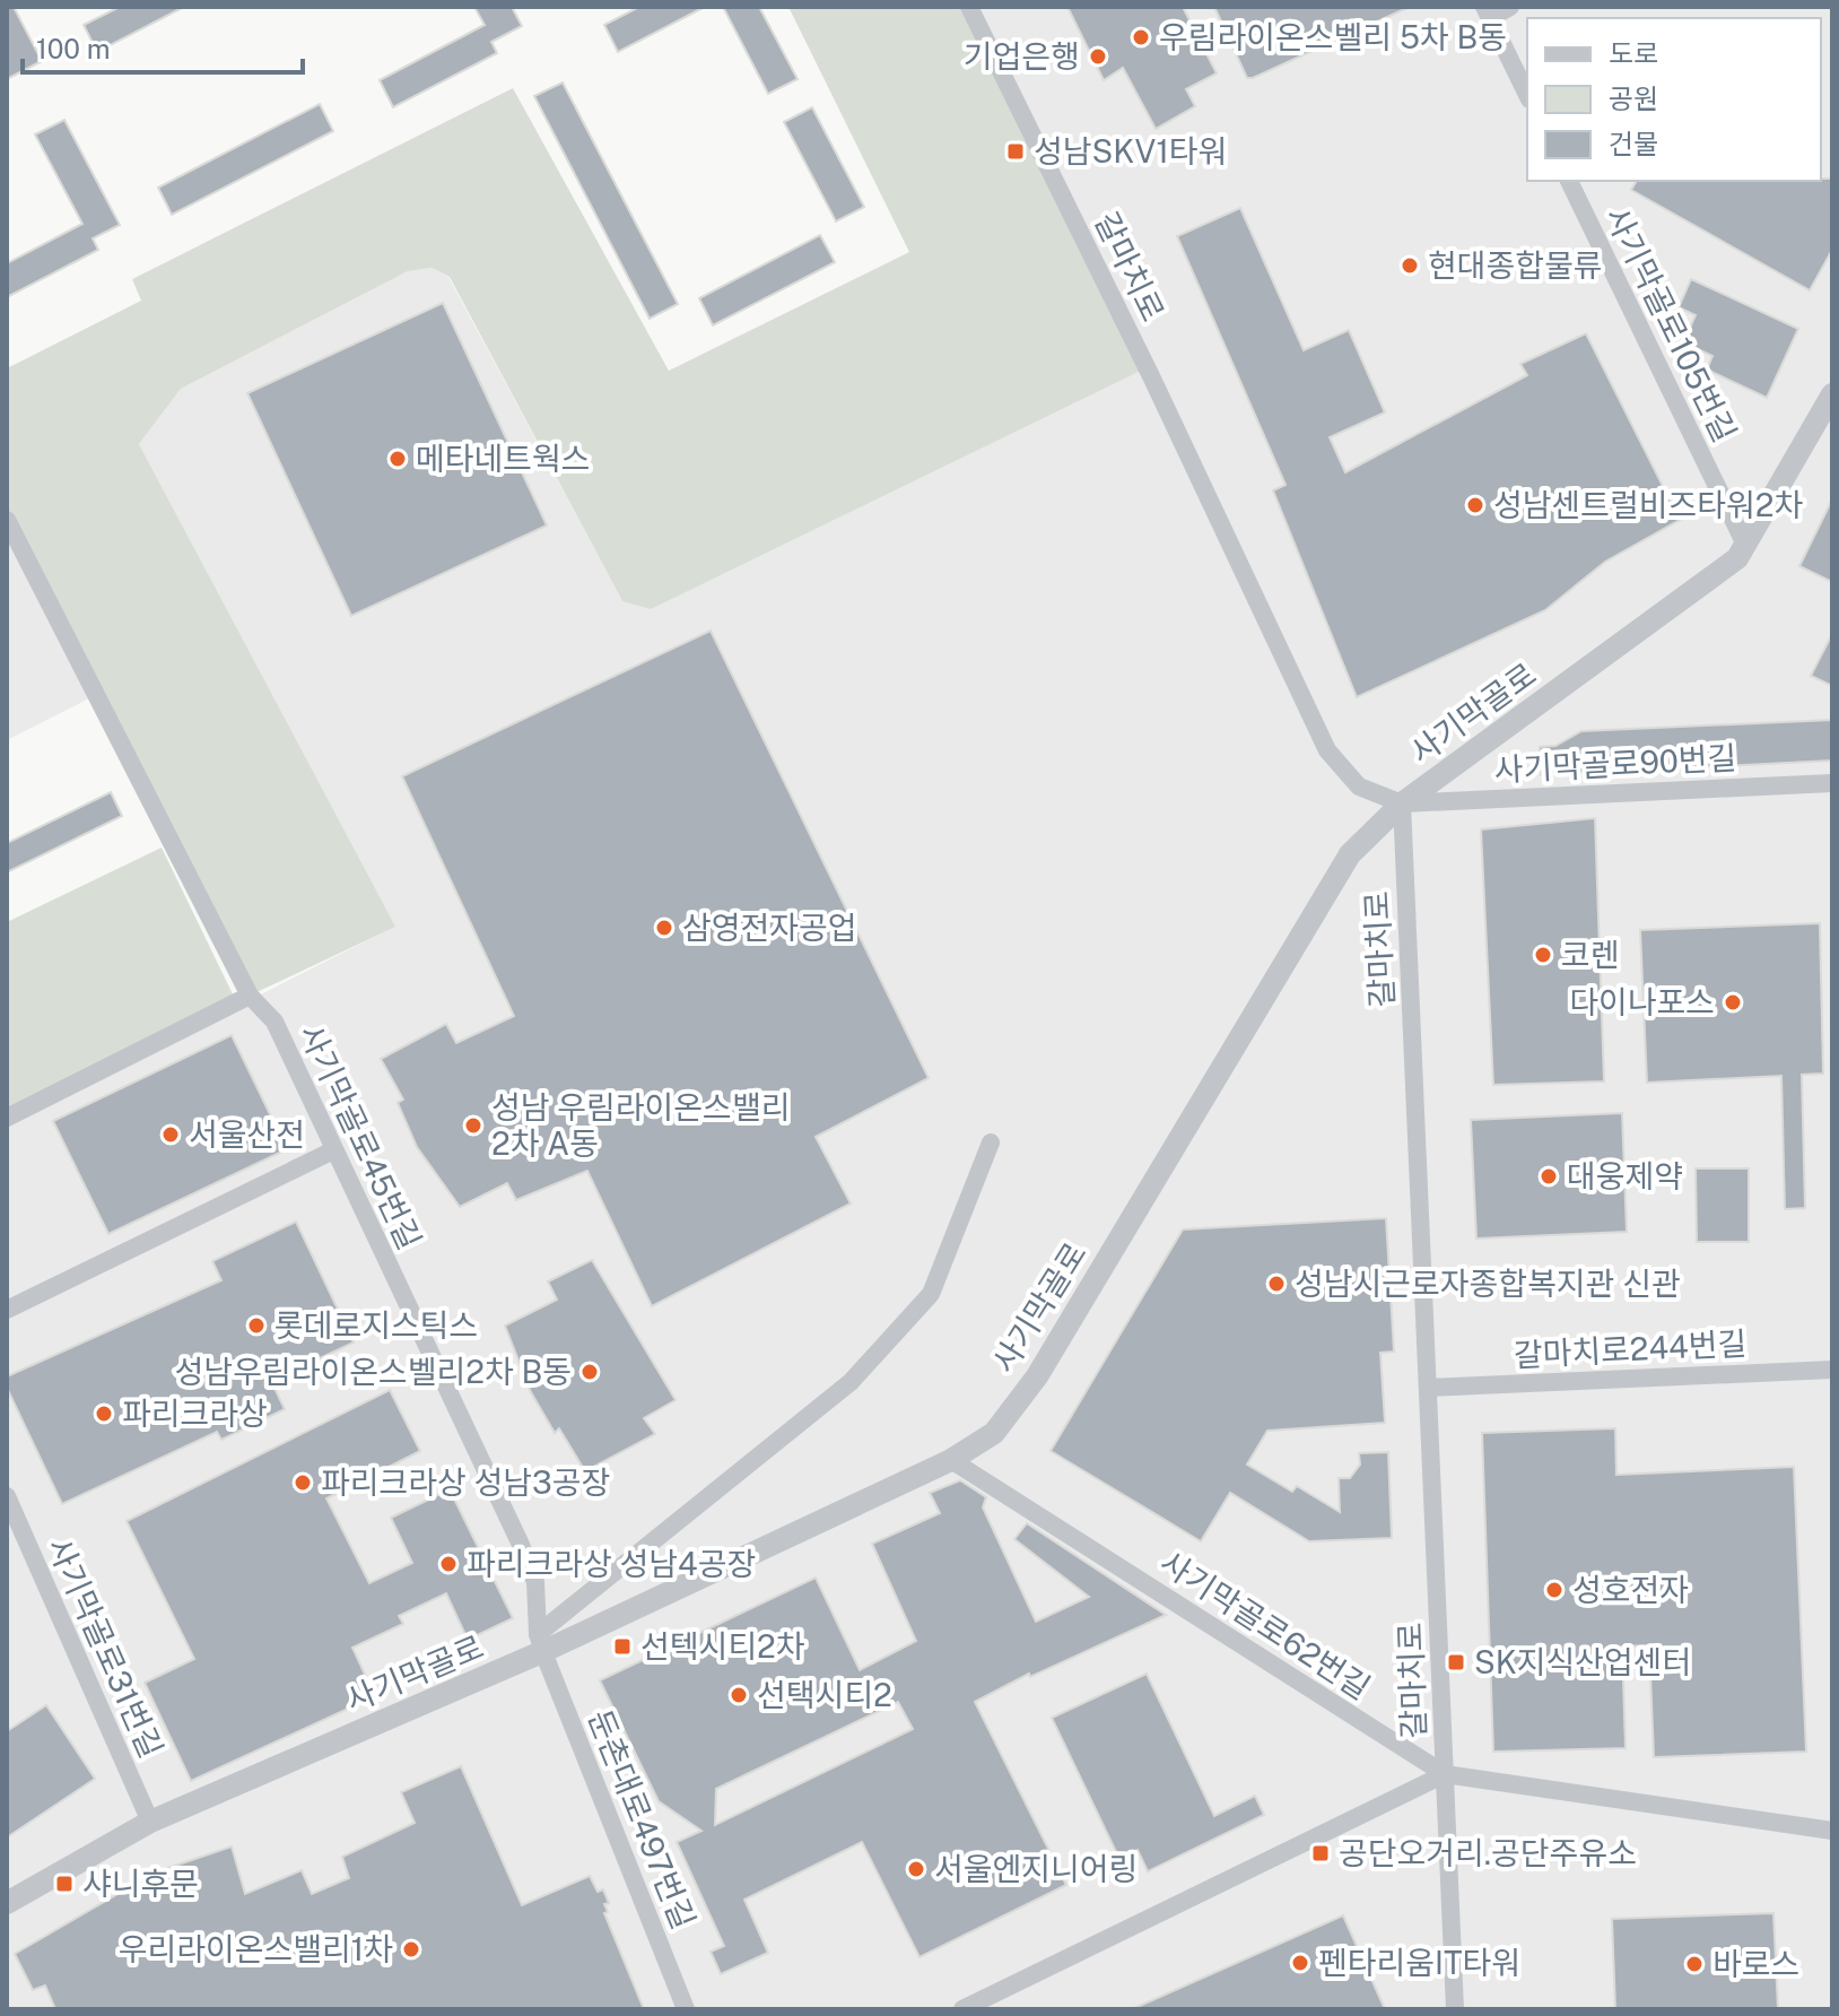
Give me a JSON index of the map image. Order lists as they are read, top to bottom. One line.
{"streets":{"street":["갈마치로","사기막골로105번길","사기막골로","사기막골로90번길","사기막골로45번길","갈마치로244번길","사기막골로62번길","사기막골로31번길","둔촌대로497번길"]},"crossings":[["갈마치로","사기막골로"],["갈마치로","사기막골로90번길"],["갈마치로","갈마치로244번길"],["갈마치로","사기막골로62번길"],["사기막골로105번길","사기막골로"],["사기막골로","사기막골로90번길"],["사기막골로","사기막골로45번길"],["사기막골로","사기막골로62번길"],["사기막골로","사기막골로31번길"],["사기막골로","둔촌대로497번길"],["사기막골로45번길","둔촌대로497번길"]],"places":{"other":["우림라이온스벨리 5차 B동","기업은행","현대종합물류","메타네트웍스","성남센트럴비즈타워2차","삼영전자공업","코렌","다이나포스","성남 우림라이온스밸리 2차 A동","서울산전","대웅제약","성남시근로자종합복지관 신관","롯데로지스틱스","성남우림라이온스벨리2차 B동","파리크라상","파리크라상 성남3공장","파리크라상 성남4공장","성호전자","선택시티2","서울엔지니어링","우리라이온스밸리1차","펜타리움IT타워","바로스"],"transit":["성남SKV1타워","선텍시티2차","SK지식산업센터","공단오거리.공단주유소","샤니후문"]},"legend":["도로","공원","건물"],"scale_bar":"100 m"}
